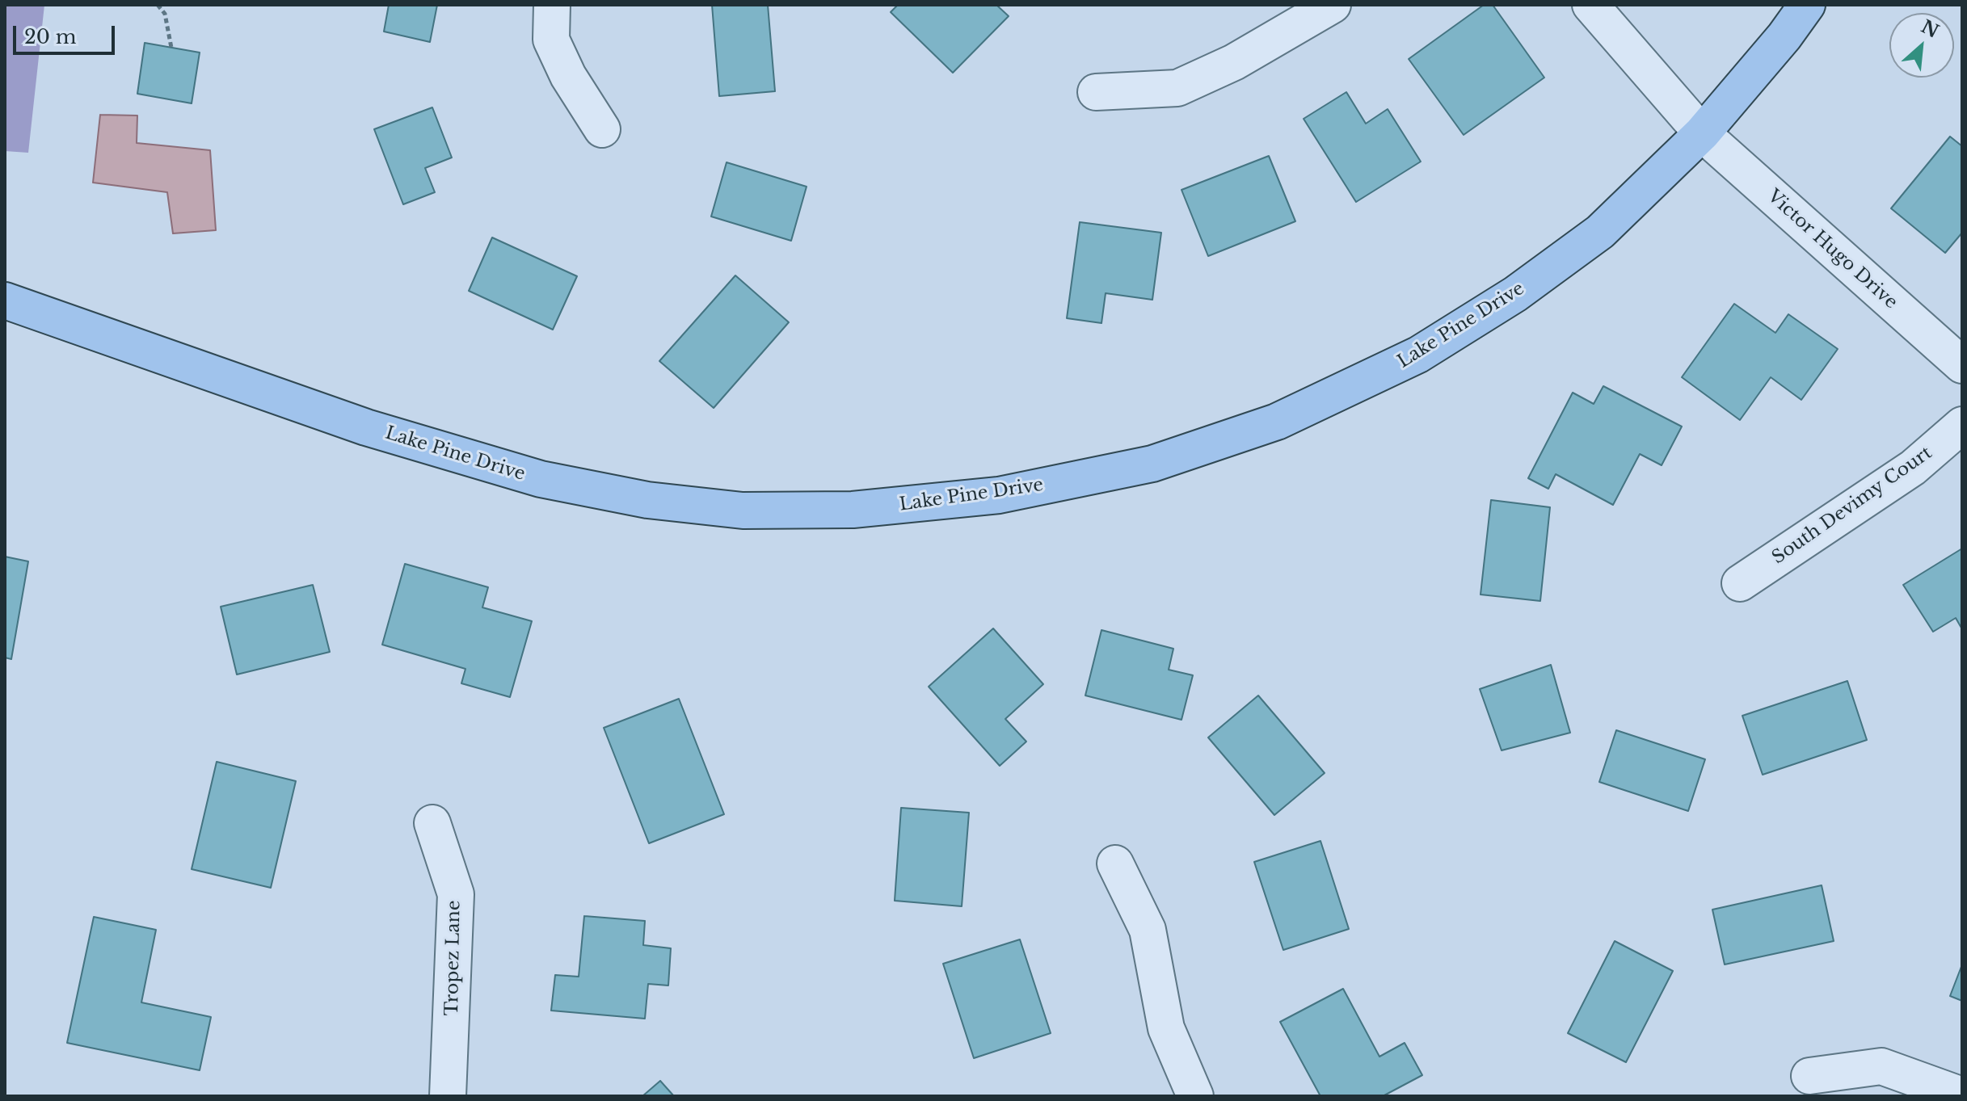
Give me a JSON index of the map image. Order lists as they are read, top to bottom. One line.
{"streets":{"main road":["Lake Pine Drive"],"street":["Victor Hugo Drive","South Devimy Court","Tropez Lane"]},"crossings":[["Victor Hugo Drive","Lake Pine Drive"]],"scale_bar":"20 m","north":"top right"}
